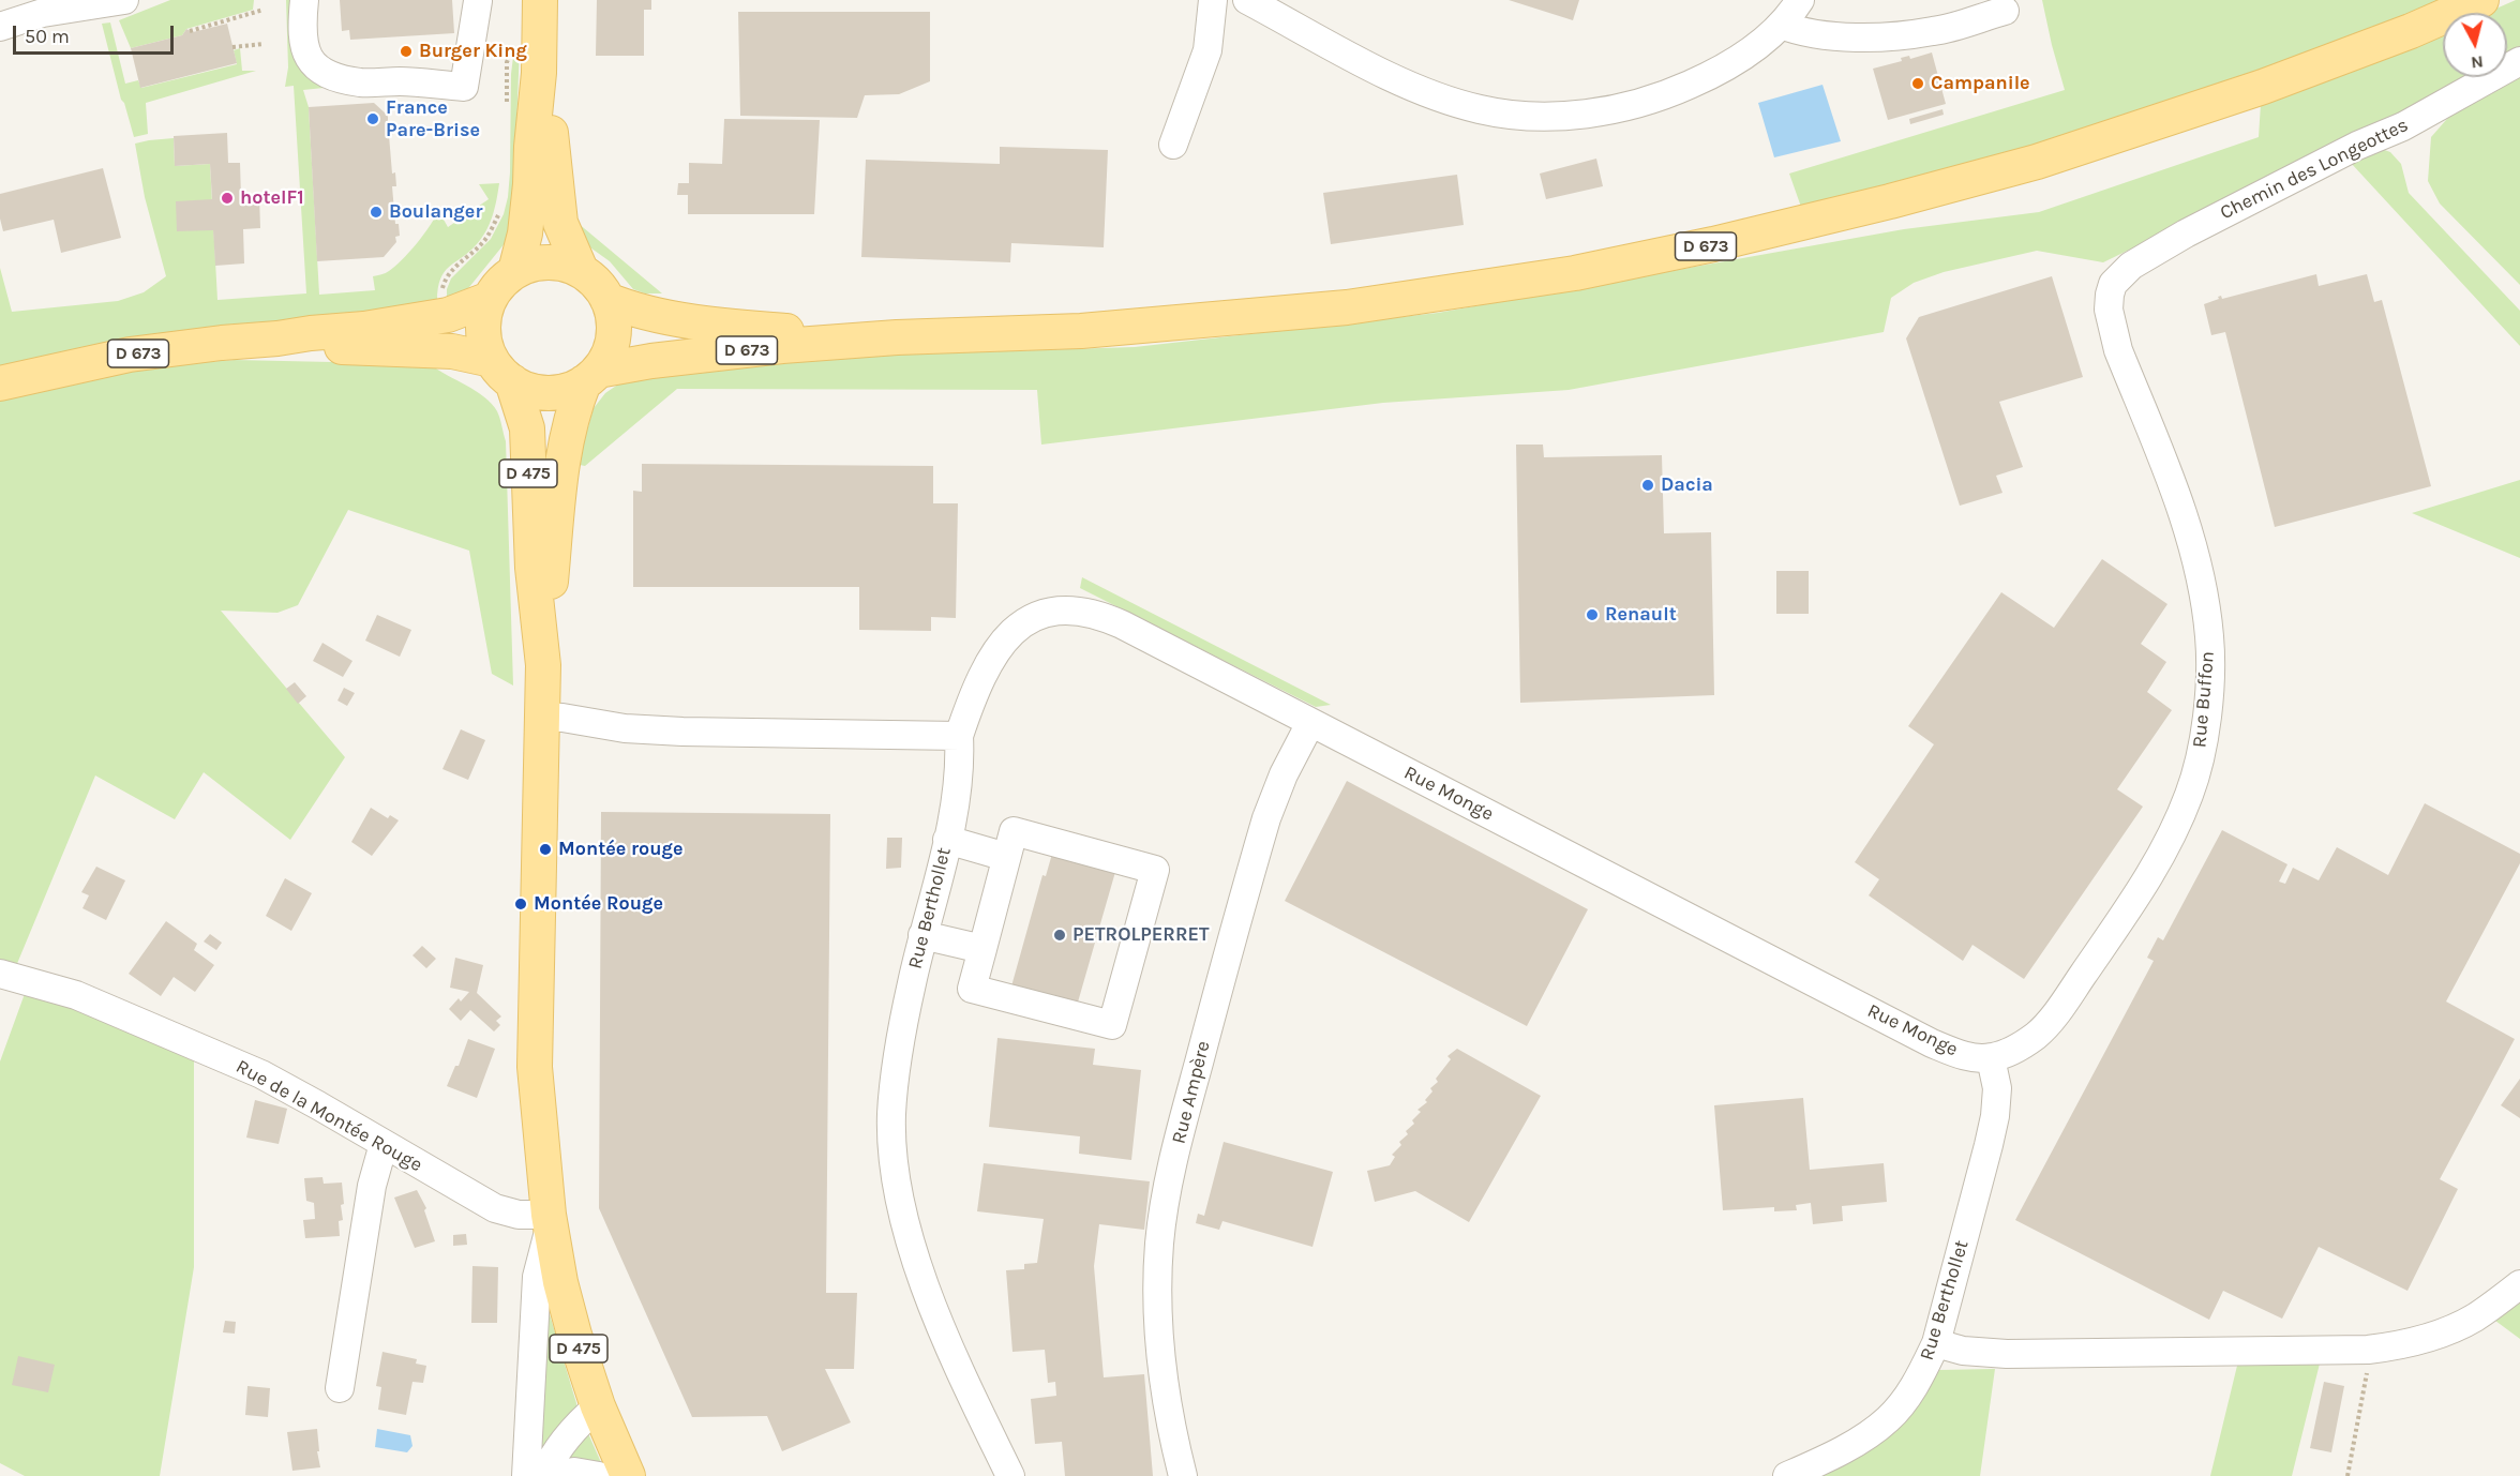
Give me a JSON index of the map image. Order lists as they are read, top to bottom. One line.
{"streets":{"main road":["D 673","D 475"],"street":["Chemin des Longeottes","Rue Buffon","Rue Monge","Rue Berthollet","Rue Ampère","Rue de la Montée Rouge"]},"crossings":[["Chemin des Longeottes","Rue Buffon"],["D 673","D 475"],["D 475","Rue de la Montée Rouge"],["Rue Buffon","Rue Monge"],["Rue Buffon","Rue Berthollet"],["Rue Monge","Rue Berthollet"],["Rue Monge","Rue Ampère"]],"places":["Burger King","Campanile","France Pare-Brise","hotelF1","Boulanger","Dacia","Renault","Montée rouge","Montée Rouge","PETROLPERRET"],"scale_bar":"50 m","north":"bottom"}
